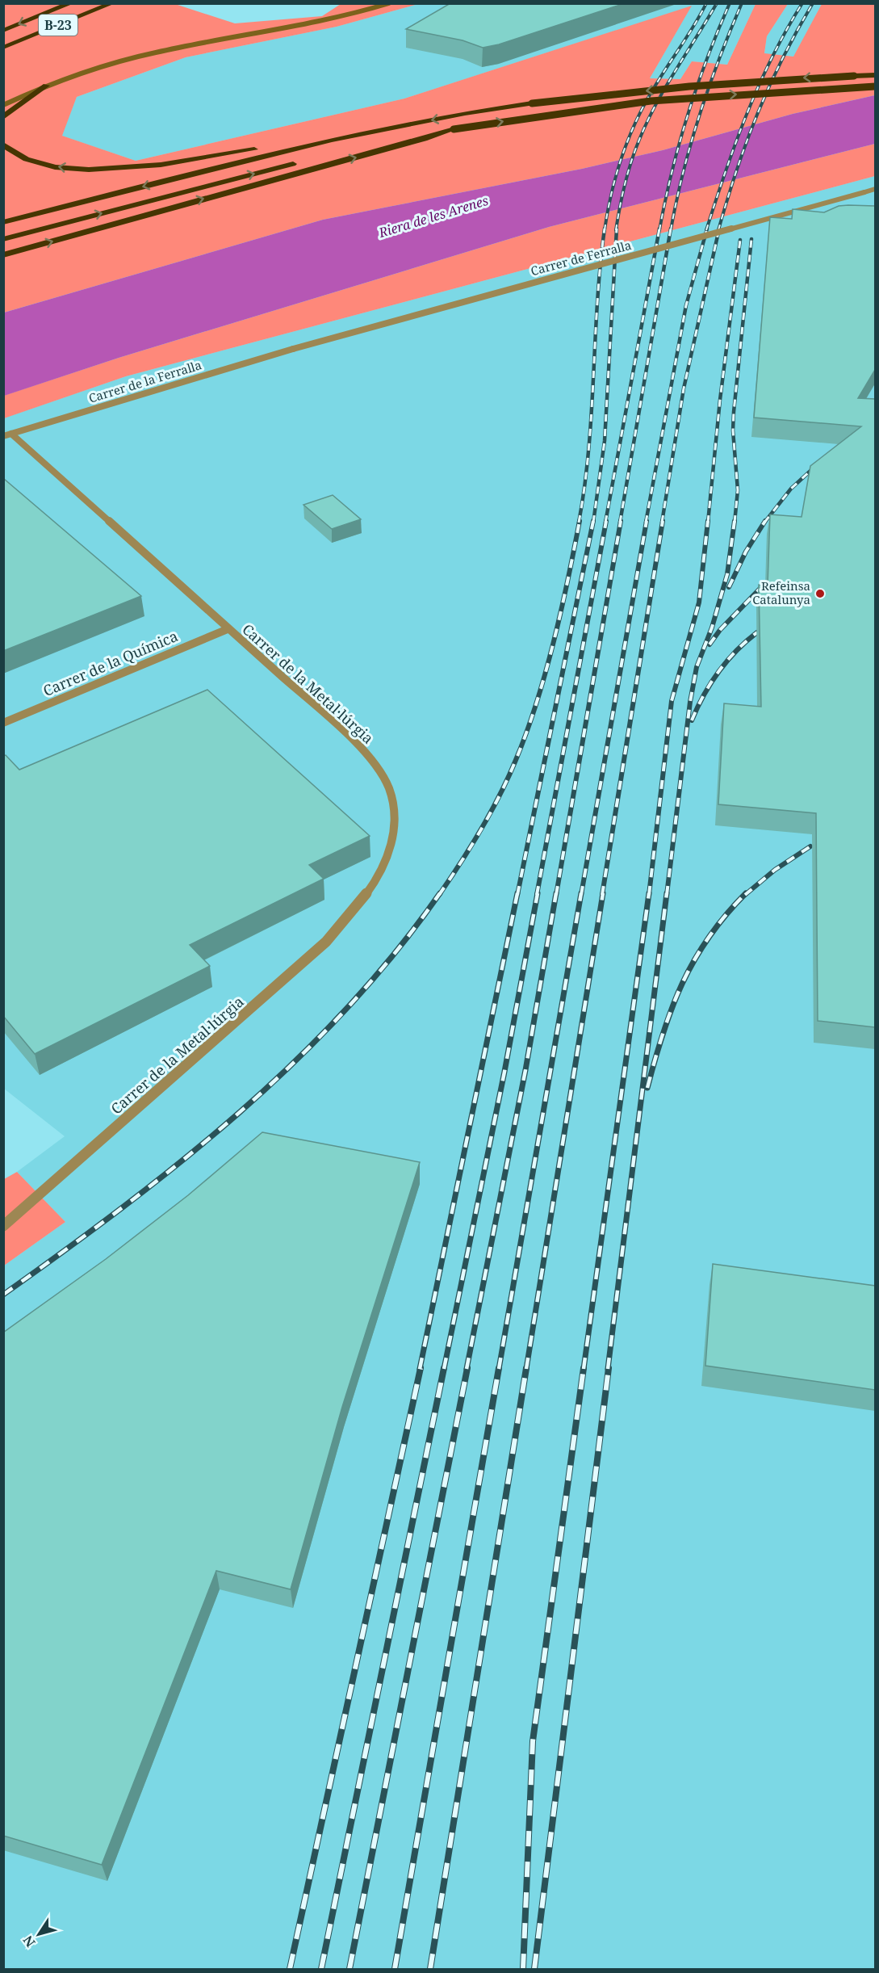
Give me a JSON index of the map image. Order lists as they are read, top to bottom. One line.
{"streets":{"highway":["B-23"],"street":["Carrer de Ferralla","Carrer de la Ferralla","Carrer de la Química","Carrer de la Metal·lúrgia"]},"crossings":[["Carrer de Ferralla","Carrer de la Ferralla"],["Carrer de la Ferralla","Carrer de la Metal·lúrgia"],["Carrer de la Química","Carrer de la Metal·lúrgia"]],"water":["Riera de les Arenes"],"places":["Refeinsa Catalunya"],"north":"bottom left"}
